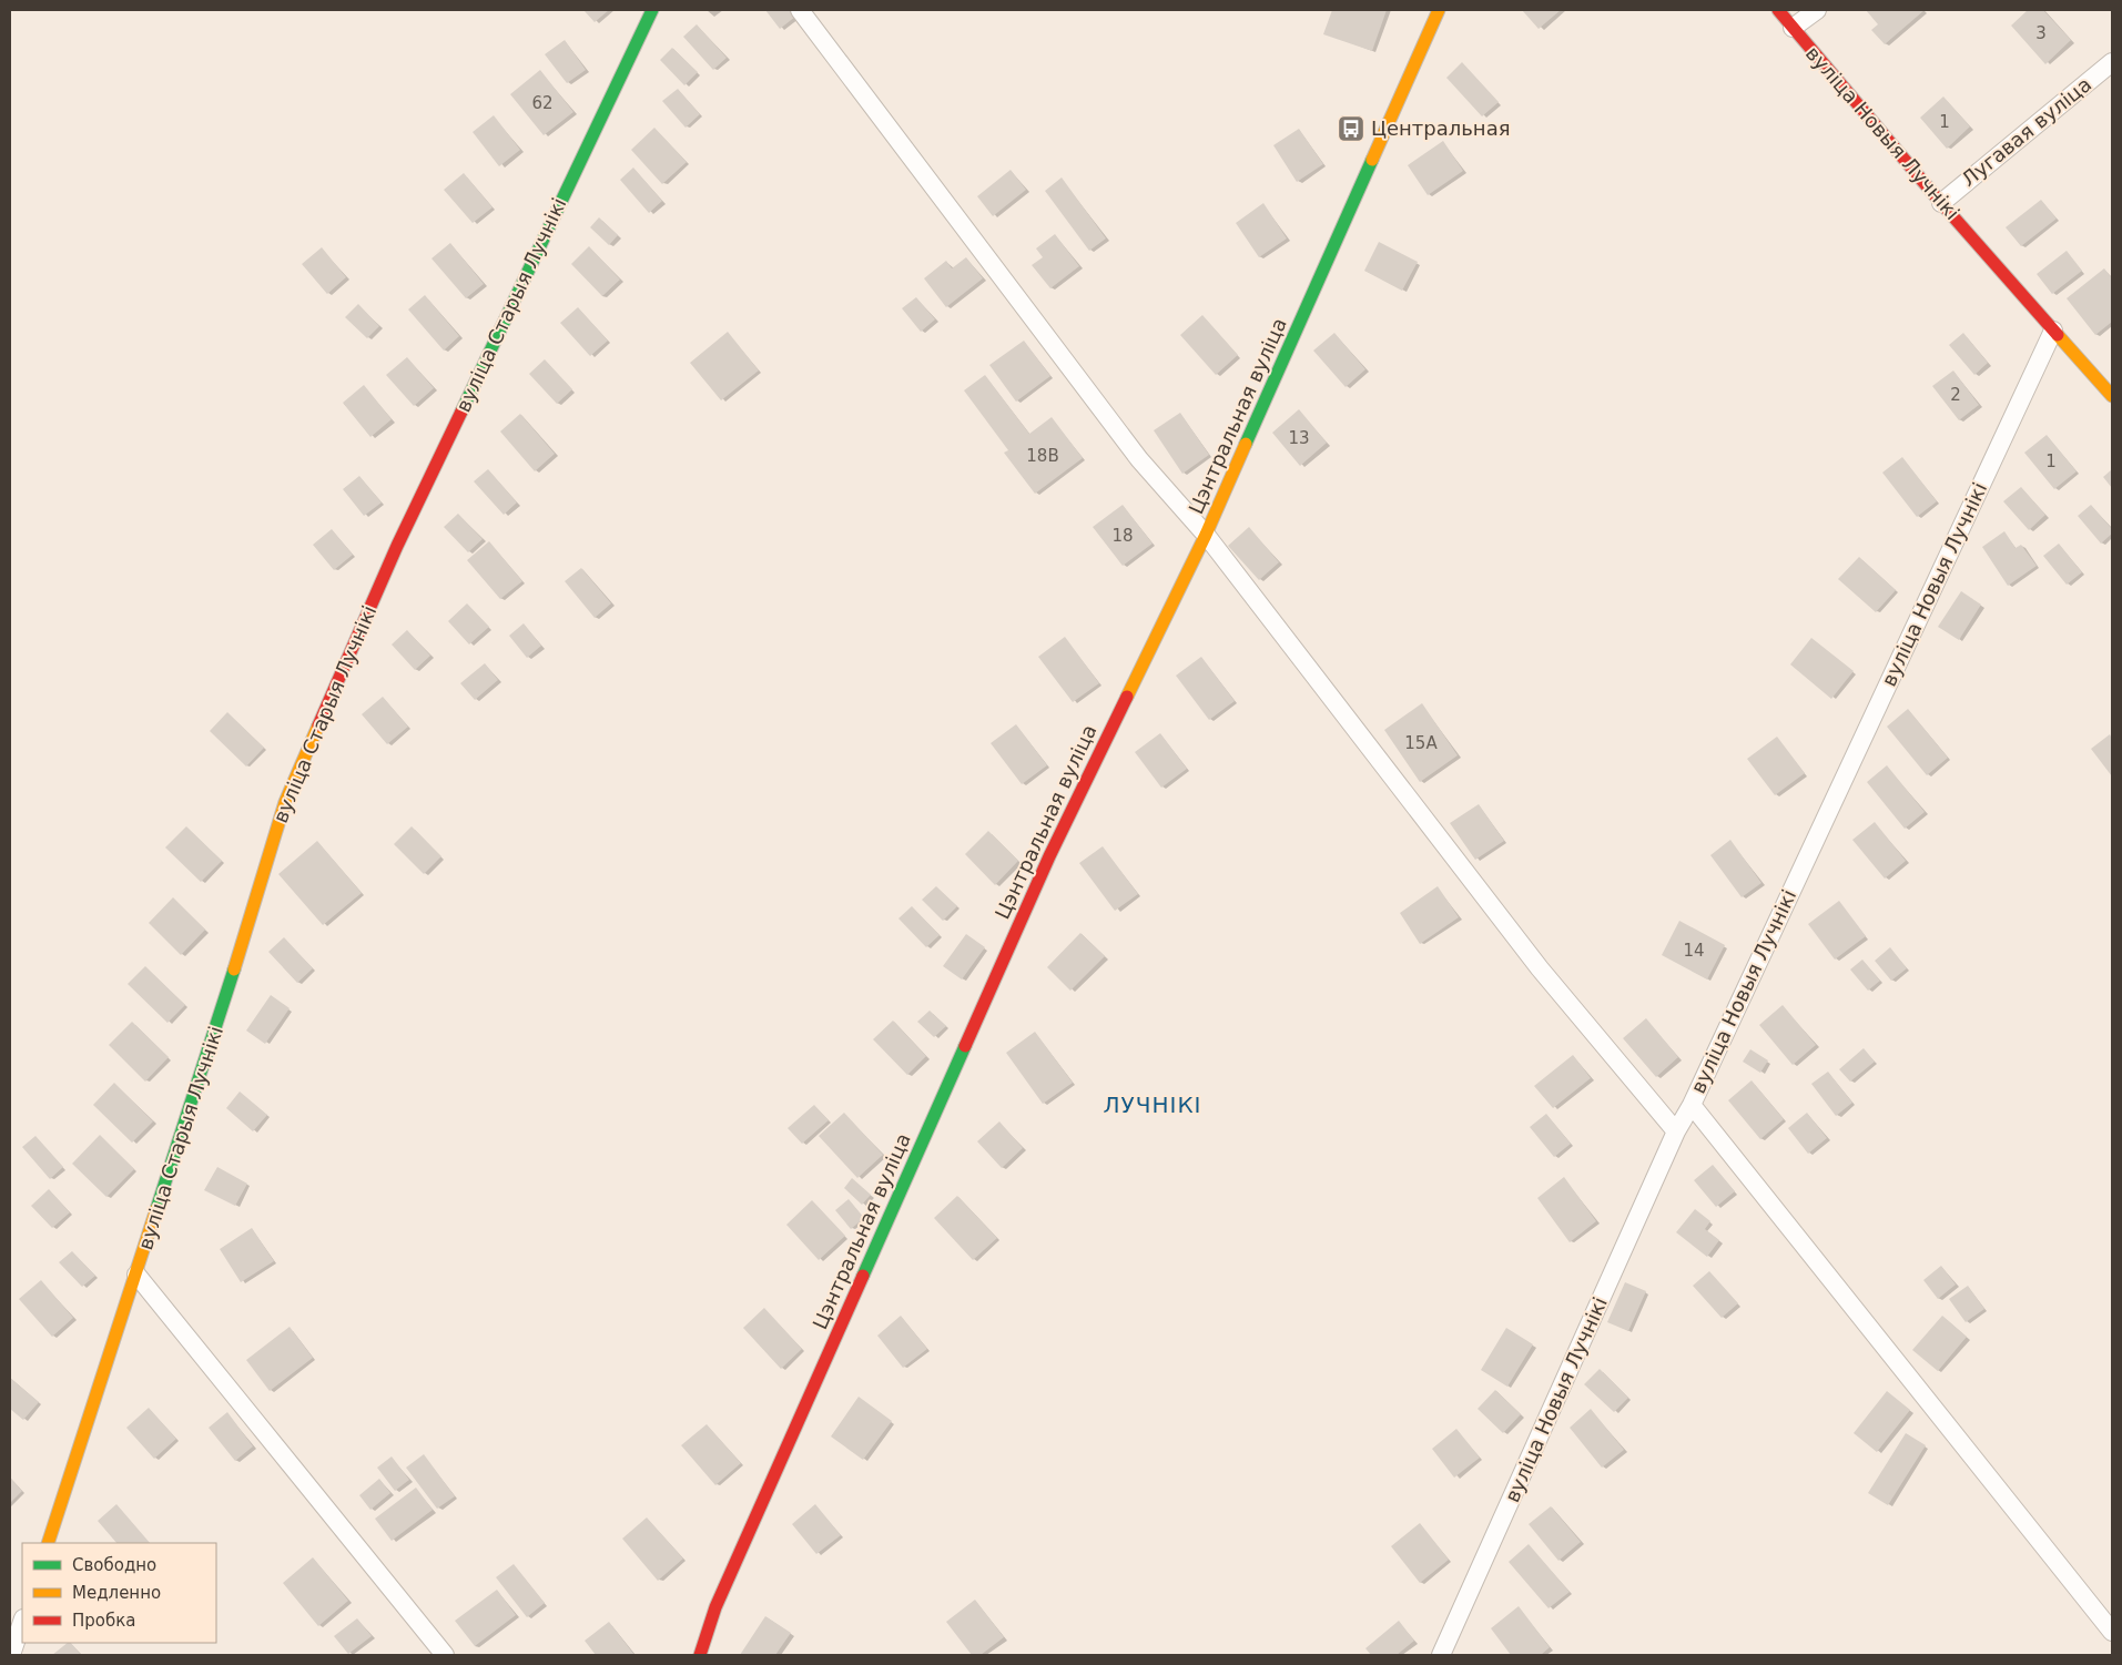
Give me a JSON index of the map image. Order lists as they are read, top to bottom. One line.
{"streets":{"street":["Лугавая вуліца","вуліца Новыя Лучнікі","вуліца Старыя Лучнікі","Цэнтральная вуліца"]},"crossings":[["Лугавая вуліца","вуліца Новыя Лучнікі"]],"districts":["ЛУЧНІКІ"],"places":{"bus stop":["Центральная"]},"house_numbers":["3","62","1","2","13","18В","1","18","15А","14"],"legend":["Свободно","Медленно","Пробка"]}
